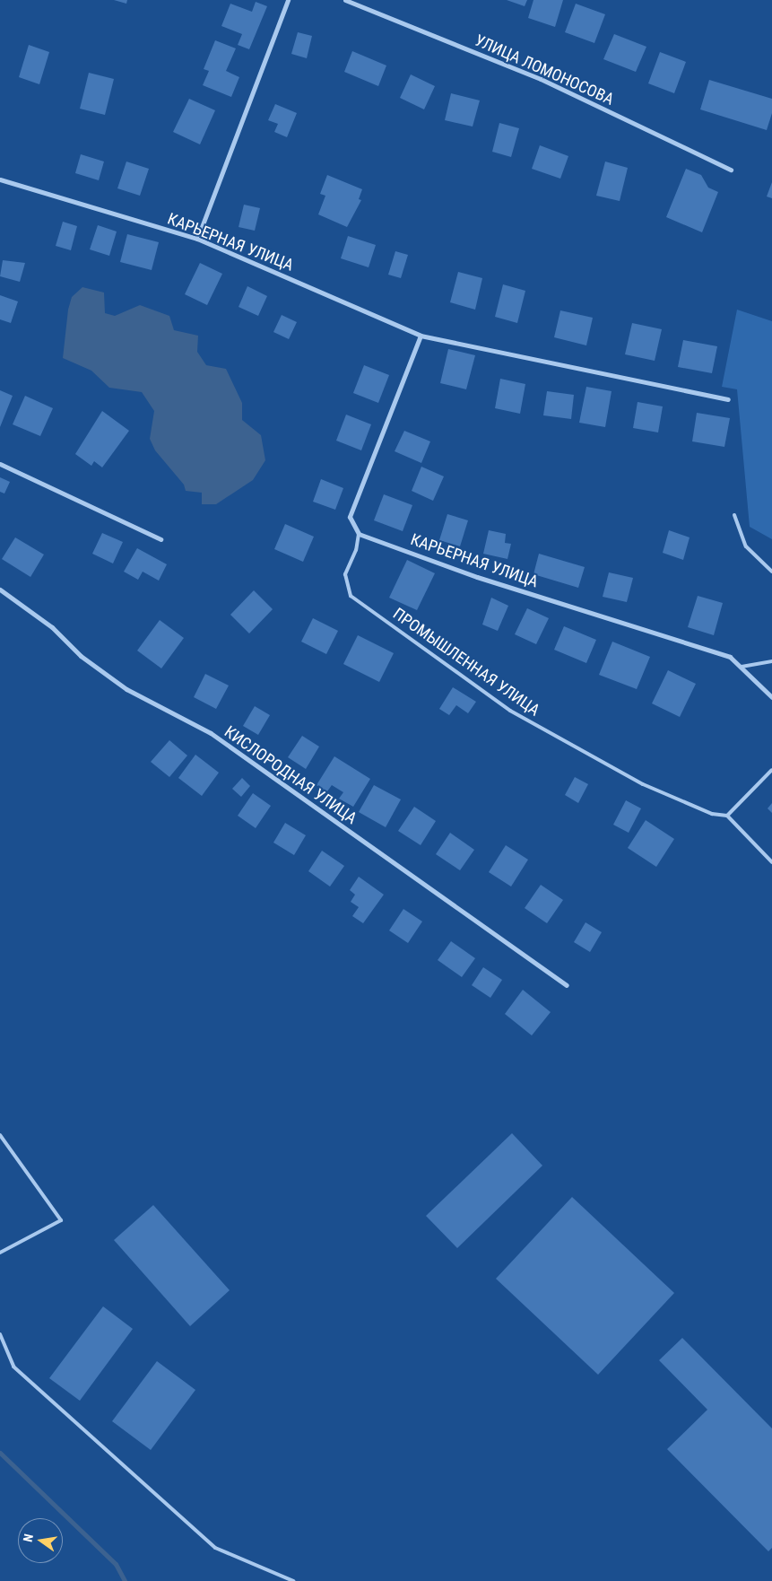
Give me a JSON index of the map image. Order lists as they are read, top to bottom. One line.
{"streets":{"street":["УЛИЦА ЛОМОНОСОВА","КАРЬЕРНАЯ УЛИЦА","КИСЛОРОДНАЯ УЛИЦА"],"lane":["ПРОМЫШЛЕННАЯ УЛИЦА"]},"crossings":[["КАРЬЕРНАЯ УЛИЦА","ПРОМЫШЛЕННАЯ УЛИЦА"]],"north":"left"}
